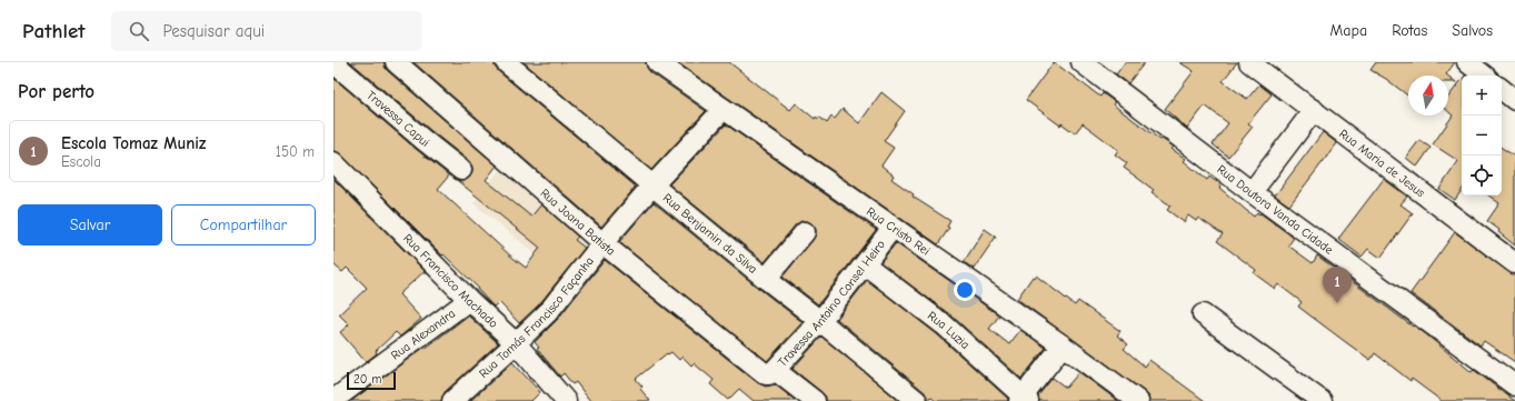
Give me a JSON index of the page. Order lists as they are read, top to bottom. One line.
{"streets":{"street":["Travessa Capui","Rua Maria de Jesus","Rua Doutora Vanda Cidade","Rua Joana Batista","Rua Cristo Rei","Rua Benjamin da Silva","Rua Francisco Machado","Travessa Antoino Consel Heiro","Rua Tomás Francisco Façanha","Rua Luzia","Rua Alexandra"]},"crossings":[["Rua Joana Batista","Travessa Antoino Consel Heiro"],["Rua Joana Batista","Rua Tomás Francisco Façanha"],["Rua Cristo Rei","Travessa Antoino Consel Heiro"],["Rua Cristo Rei","Rua Tomás Francisco Façanha"],["Rua Benjamin da Silva","Travessa Antoino Consel Heiro"],["Rua Benjamin da Silva","Rua Tomás Francisco Façanha"],["Rua Francisco Machado","Rua Tomás Francisco Façanha"],["Rua Francisco Machado","Rua Alexandra"],["Travessa Antoino Consel Heiro","Rua Luzia"]],"scale_bar":"20 m","north":"top","page":{"header":"Pathlet","search":"Pesquisar aqui","nav":["Mapa","Rotas","Salvos"],"heading":"Por perto","map_buttons":["+","−"],"list":[{"mark":"1","name":"Escola Tomaz Muniz","note":"Escola","value":"150 m"}],"buttons":["Salvar","Compartilhar"],"pins":"1","scale":"20 m"}}
